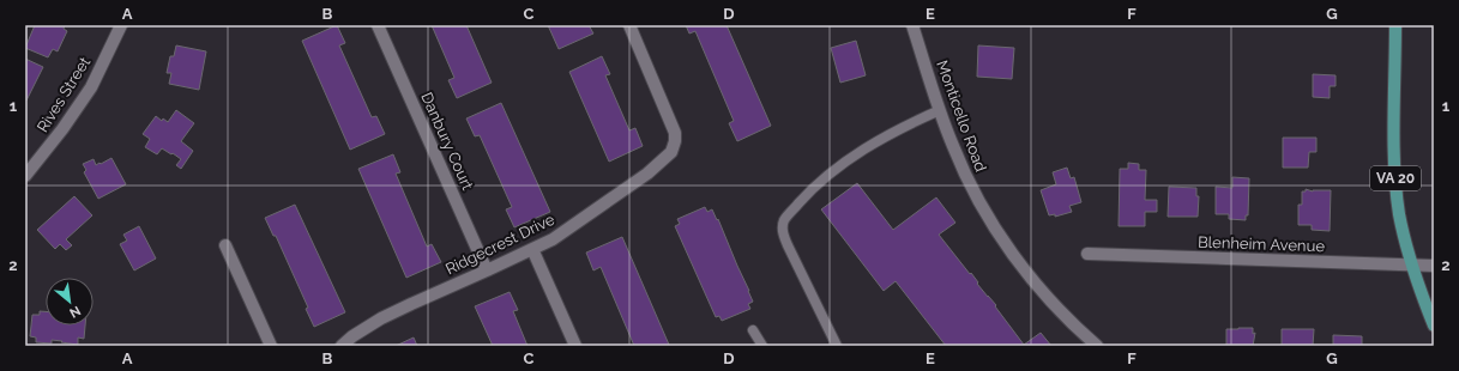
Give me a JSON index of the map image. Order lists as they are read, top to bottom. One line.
{"streets":{"main road":["VA 20"],"street":["Rives Street","Monticello Road","Danbury Court","Ridgecrest Drive","Blenheim Avenue"]},"crossings":[["Danbury Court","Ridgecrest Drive"],["VA 20","Blenheim Avenue"]],"north":"bottom right","grid":{"columns":["A","B","C","D","E","F","G"],"rows":["1","2"]}}
